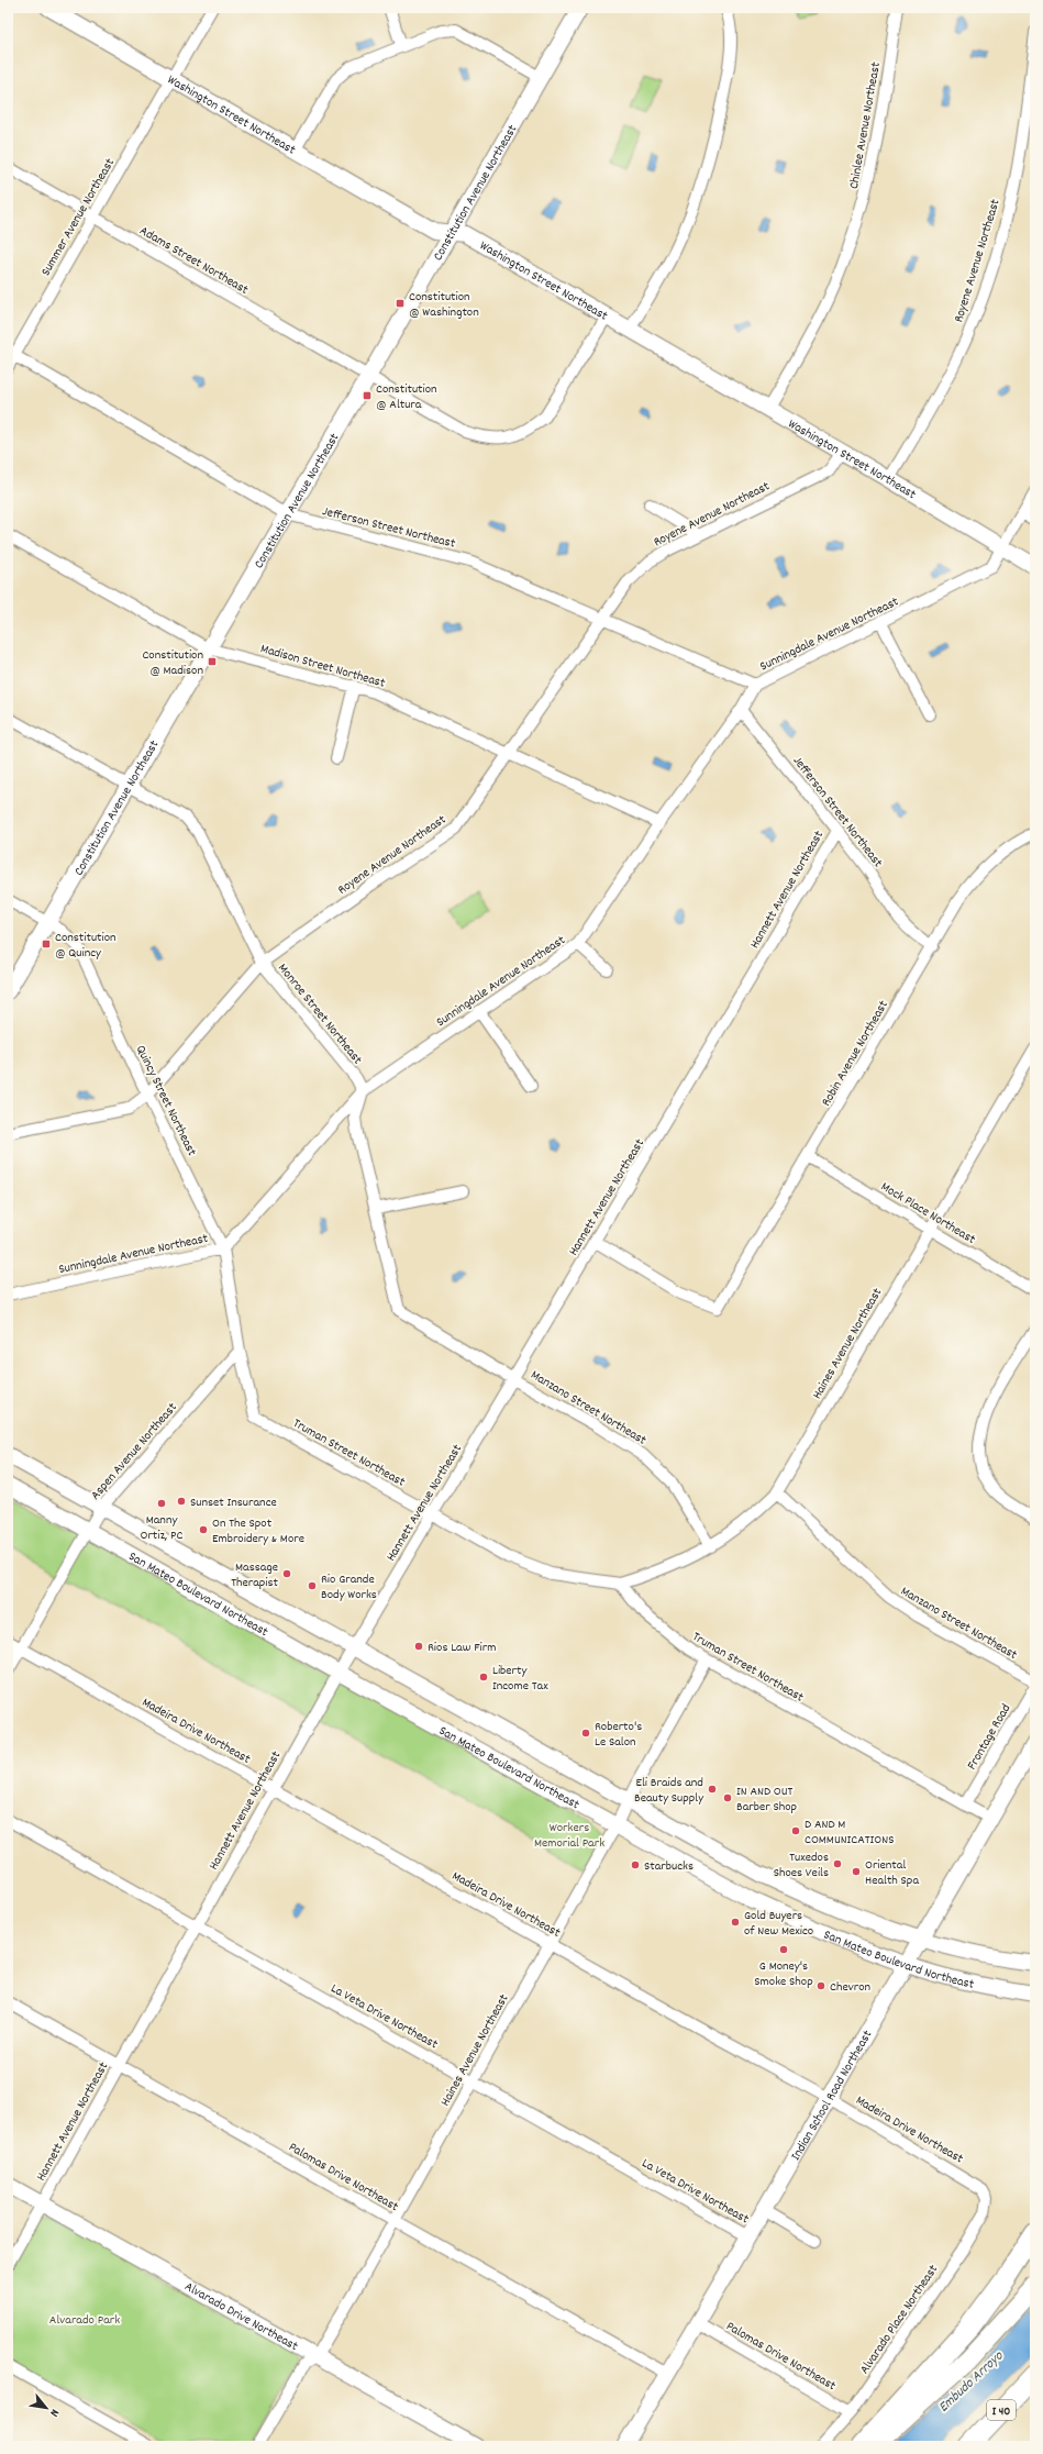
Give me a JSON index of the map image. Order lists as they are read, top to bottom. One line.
{"streets":{"highway":["I 40"],"street":["Washington Street Northeast","Chinlee Avenue Northeast","Constitution Avenue Northeast","Summer Avenue Northeast","Adams Street Northeast","Royene Avenue Northeast","Jefferson Street Northeast","Sunningdale Avenue Northeast","Madison Street Northeast","Hannett Avenue Northeast","Monroe Street Northeast","Robin Avenue Northeast","Quincy Street Northeast","Mock Place Northeast","Haines Avenue Northeast","Manzano Street Northeast","Aspen Avenue Northeast","Truman Street Northeast","San Mateo Boulevard Northeast","Madeira Drive Northeast","Frontage Road","La Veta Drive Northeast","Indian School Road Northeast","Palomas Drive Northeast","Alvarado Drive Northeast","Alvarado Place Northeast"]},"crossings":[["Washington Street Northeast","Chinlee Avenue Northeast"],["Washington Street Northeast","Constitution Avenue Northeast"],["Washington Street Northeast","Summer Avenue Northeast"],["Washington Street Northeast","Adams Street Northeast"],["Washington Street Northeast","Royene Avenue Northeast"],["Washington Street Northeast","Sunningdale Avenue Northeast"],["Constitution Avenue Northeast","Adams Street Northeast"],["Constitution Avenue Northeast","Jefferson Street Northeast"],["Constitution Avenue Northeast","Madison Street Northeast"],["Constitution Avenue Northeast","Monroe Street Northeast"],["Constitution Avenue Northeast","Quincy Street Northeast"],["Summer Avenue Northeast","Adams Street Northeast"],["Summer Avenue Northeast","Jefferson Street Northeast"],["Royene Avenue Northeast","Jefferson Street Northeast"],["Royene Avenue Northeast","Madison Street Northeast"],["Royene Avenue Northeast","Monroe Street Northeast"],["Royene Avenue Northeast","Quincy Street Northeast"],["Jefferson Street Northeast","Sunningdale Avenue Northeast"],["Jefferson Street Northeast","Hannett Avenue Northeast"],["Jefferson Street Northeast","Robin Avenue Northeast"],["Sunningdale Avenue Northeast","Madison Street Northeast"],["Sunningdale Avenue Northeast","Monroe Street Northeast"],["Sunningdale Avenue Northeast","Quincy Street Northeast"],["Hannett Avenue Northeast","Robin Avenue Northeast"],["Hannett Avenue Northeast","Manzano Street Northeast"],["Hannett Avenue Northeast","Truman Street Northeast"],["Hannett Avenue Northeast","San Mateo Boulevard Northeast"],["Hannett Avenue Northeast","Madeira Drive Northeast"],["Hannett Avenue Northeast","La Veta Drive Northeast"],["Hannett Avenue Northeast","Palomas Drive Northeast"],["Hannett Avenue Northeast","Alvarado Drive Northeast"],["Robin Avenue Northeast","Mock Place Northeast"],["Quincy Street Northeast","Aspen Avenue Northeast"],["Quincy Street Northeast","Truman Street Northeast"],["Mock Place Northeast","Haines Avenue Northeast"],["Haines Avenue Northeast","Manzano Street Northeast"],["Haines Avenue Northeast","Truman Street Northeast"],["Haines Avenue Northeast","San Mateo Boulevard Northeast"],["Haines Avenue Northeast","Madeira Drive Northeast"],["Haines Avenue Northeast","La Veta Drive Northeast"],["Haines Avenue Northeast","Palomas Drive Northeast"],["Haines Avenue Northeast","Alvarado Drive Northeast"],["Manzano Street Northeast","Frontage Road"],["Aspen Avenue Northeast","Truman Street Northeast"],["Aspen Avenue Northeast","San Mateo Boulevard Northeast"],["Aspen Avenue Northeast","Madeira Drive Northeast"],["Truman Street Northeast","Frontage Road"],["Truman Street Northeast","Indian School Road Northeast"],["San Mateo Boulevard Northeast","Indian School Road Northeast"],["Madeira Drive Northeast","Indian School Road Northeast"],["Madeira Drive Northeast","Alvarado Place Northeast"],["La Veta Drive Northeast","Indian School Road Northeast"],["Indian School Road Northeast","Palomas Drive Northeast"],["Palomas Drive Northeast","Alvarado Place Northeast"]],"water":["Embudo Arroyo"],"parks":["Workers Memorial Park","Alvarado Park"],"places":{"transit":["Constitution @ Washington","Constitution @ Altura","Constitution @ Madison","Constitution @ Quincy"],"other":["Sunset Insurance","Manny Ortiz, PC","On The Spot Embroidery & More","Massage Therapist","Rio Grande Body Works","Rios Law Firm","Liberty Income Tax","Roberto's Le Salon","Eli Braids and Beauty Supply","IN AND OUT Barber Shop","D AND M COMMUNICATIONS","Tuxedos Shoes Veils","Starbucks","Oriental Health Spa","Gold Buyers of New Mexico","G Money's Smoke Shop","Chevron"]},"north":"bottom right"}
